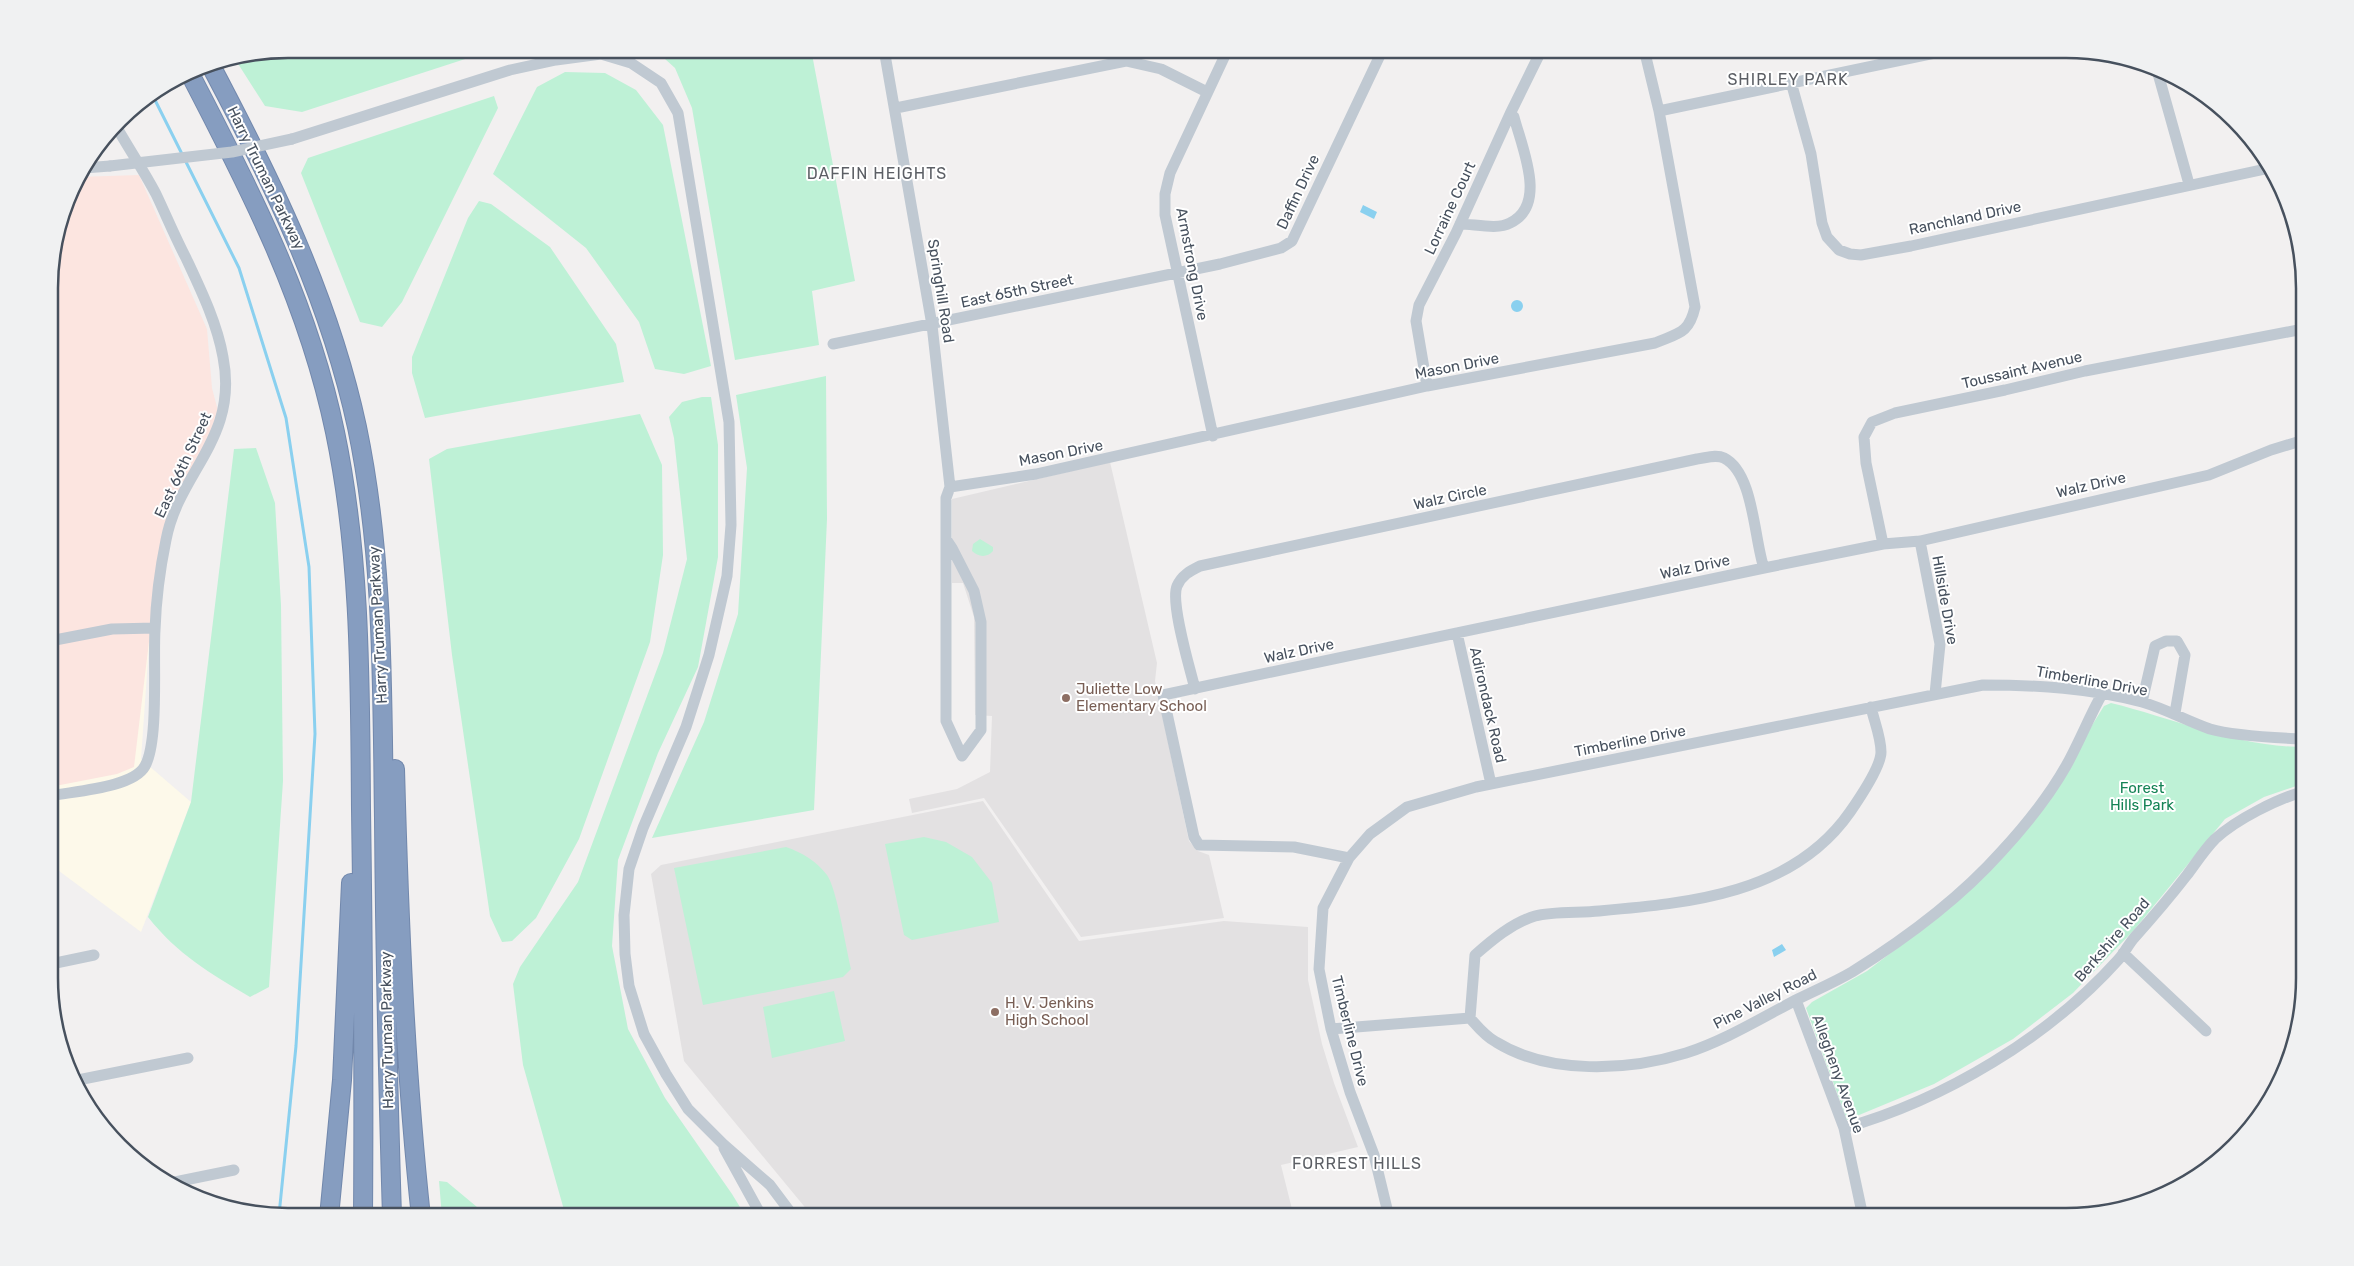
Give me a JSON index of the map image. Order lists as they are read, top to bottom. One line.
{"streets":{"highway":["Harry Truman Parkway"],"street":["Daffin Drive","Lorraine Court","Ranchland Drive","Armstrong Drive","Springhill Road","East 65th Street","Mason Drive","Toussaint Avenue","East 66th Street","Walz Drive","Walz Circle","Hillside Drive","Timberline Drive","Adirondack Road","Berkshire Road","Pine Valley Road","Allegheny Avenue"]},"crossings":[["Daffin Drive","Armstrong Drive"],["Daffin Drive","East 65th Street"],["Lorraine Court","Mason Drive"],["Armstrong Drive","East 65th Street"],["Armstrong Drive","Mason Drive"],["Springhill Road","East 65th Street"],["Springhill Road","Mason Drive"],["Toussaint Avenue","Walz Drive"],["Walz Drive","Walz Circle"],["Walz Drive","Hillside Drive"],["Walz Drive","Timberline Drive"],["Walz Drive","Adirondack Road"],["Hillside Drive","Timberline Drive"],["Timberline Drive","Adirondack Road"],["Timberline Drive","Pine Valley Road"],["Berkshire Road","Allegheny Avenue"],["Pine Valley Road","Allegheny Avenue"]],"districts":["SHIRLEY PARK","DAFFIN HEIGHTS","FORREST HILLS"],"parks":["Forest Hills Park"],"places":["Juliette Low Elementary School","H. V. Jenkins High School"]}
